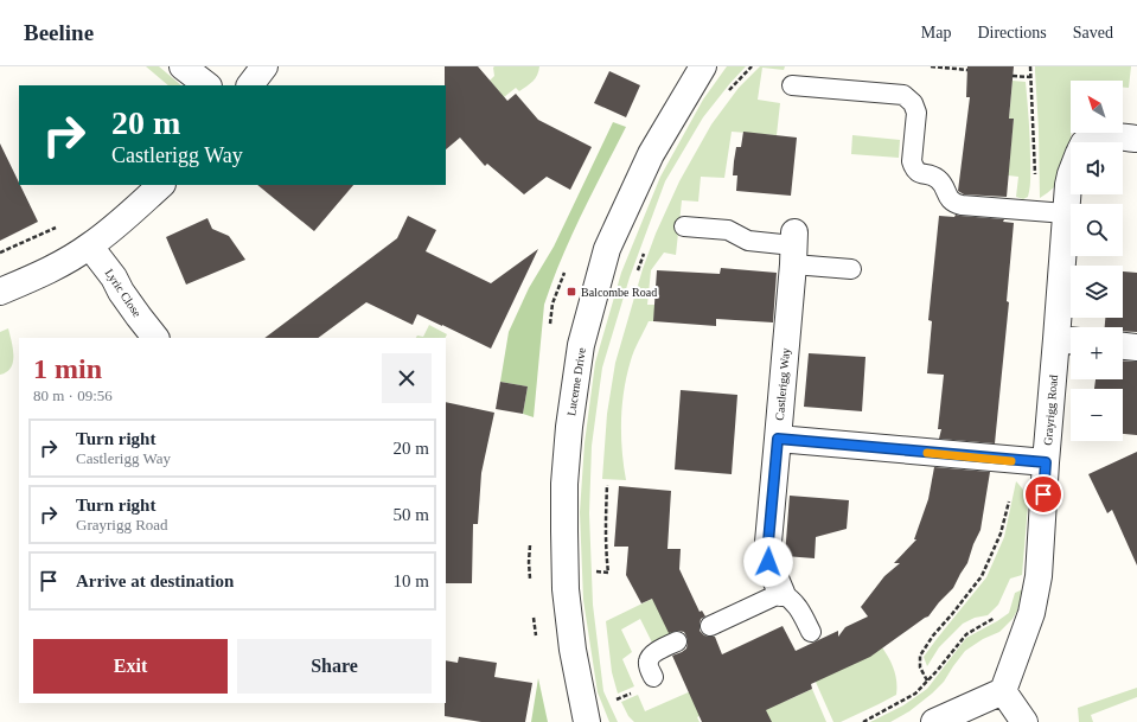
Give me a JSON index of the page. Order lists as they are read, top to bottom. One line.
{"streets":{"street":["Lyric Close","Lucerne Drive","Castlerigg Way","Grayrigg Road"]},"places":{"transit":["Balcombe Road"]},"north":"top left","page":{"header":"Beeline","nav":["Map","Directions","Saved"],"map_buttons":["+","−"],"turn":["20 m","Castlerigg Way"],"heading":["1 min","80 m · 09:56"],"list":[{"name":"Turn right","note":"Castlerigg Way","value":"20 m"},{"name":"Turn right","note":"Grayrigg Road","value":"50 m"},{"name":"Arrive at destination","value":"10 m"}],"buttons":["Exit","Share"]}}
